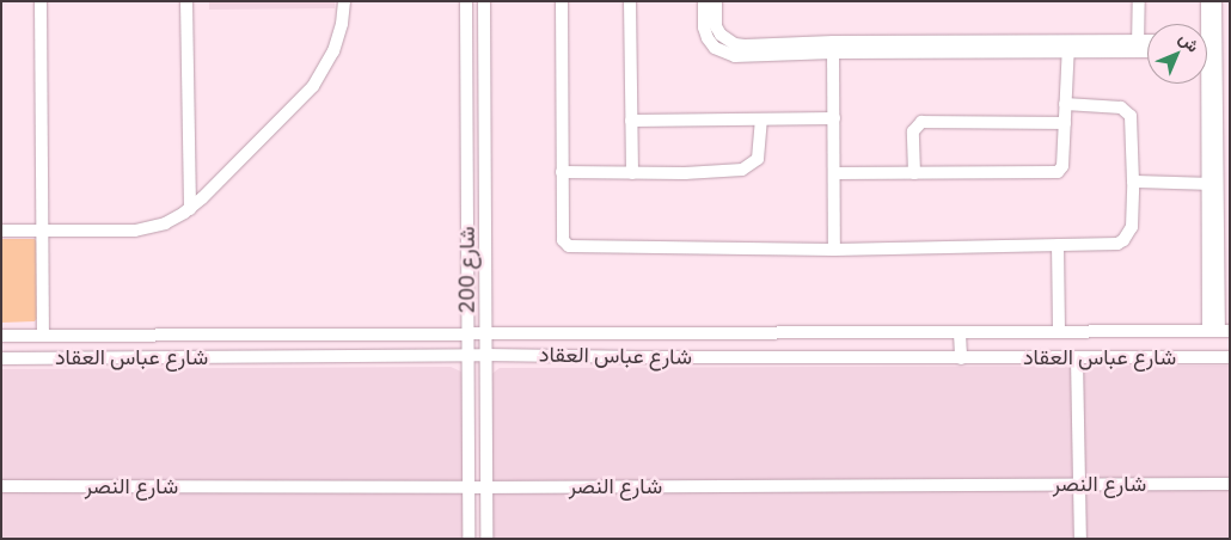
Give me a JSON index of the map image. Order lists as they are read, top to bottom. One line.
{"streets":{"street":["شارع 200","شارع عباس العقاد","شارع النصر"]},"crossings":[["شارع 200","شارع عباس العقاد"],["شارع 200","شارع النصر"]],"north":"top right"}
